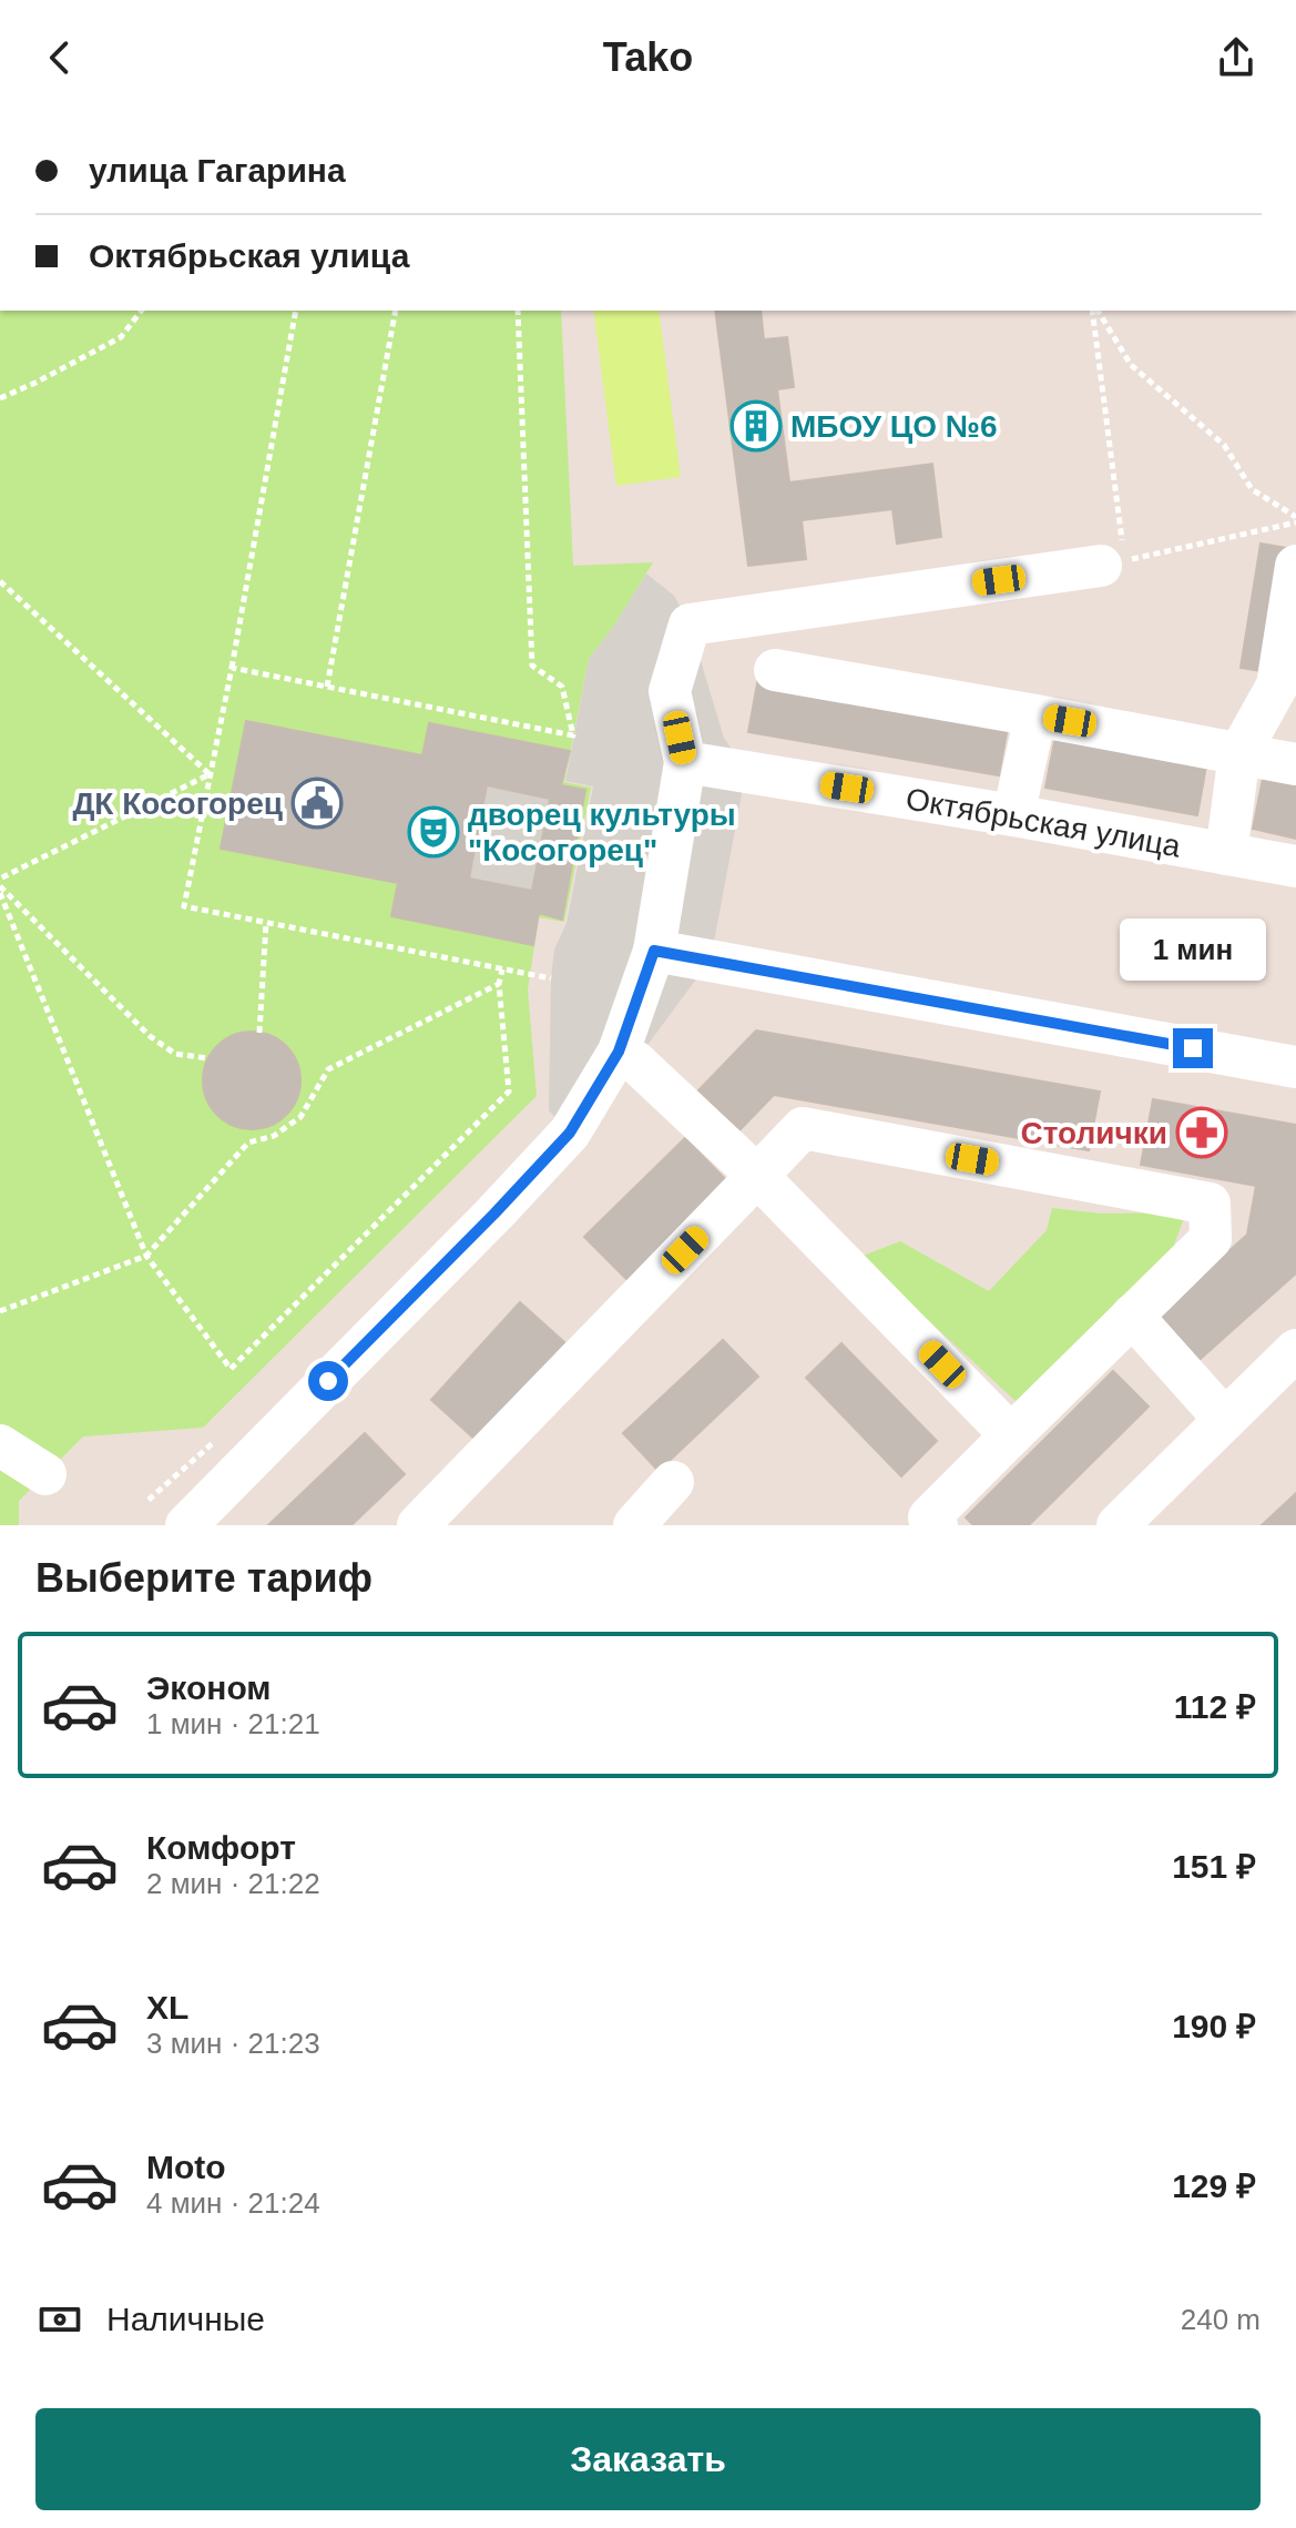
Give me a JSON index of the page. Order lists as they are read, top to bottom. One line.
{"streets":{"street":["Октябрьская улица"]},"places":{"building":["МБОУ ЦО №6"],"public building":["ДК Косогорец"],"theatre":["дворец культуры \"Косогорец\""],"pharmacy":["Столички"]},"page":{"header":"Tako","banner":["улица Гагарина","Октябрьская улица"],"bubble":"1 мин","heading":"Выберите тариф","list":[{"name":"Эконом","note":"1 мин · 21:21","value":"112 ₽"},{"name":"Комфорт","note":"2 мин · 21:22","value":"151 ₽"},{"name":"XL","note":"3 мин · 21:23","value":"190 ₽"},{"name":"Moto","note":"4 мин · 21:24","value":"129 ₽"}],"pay":["Наличные","240 m"],"buttons":"Заказать"}}
